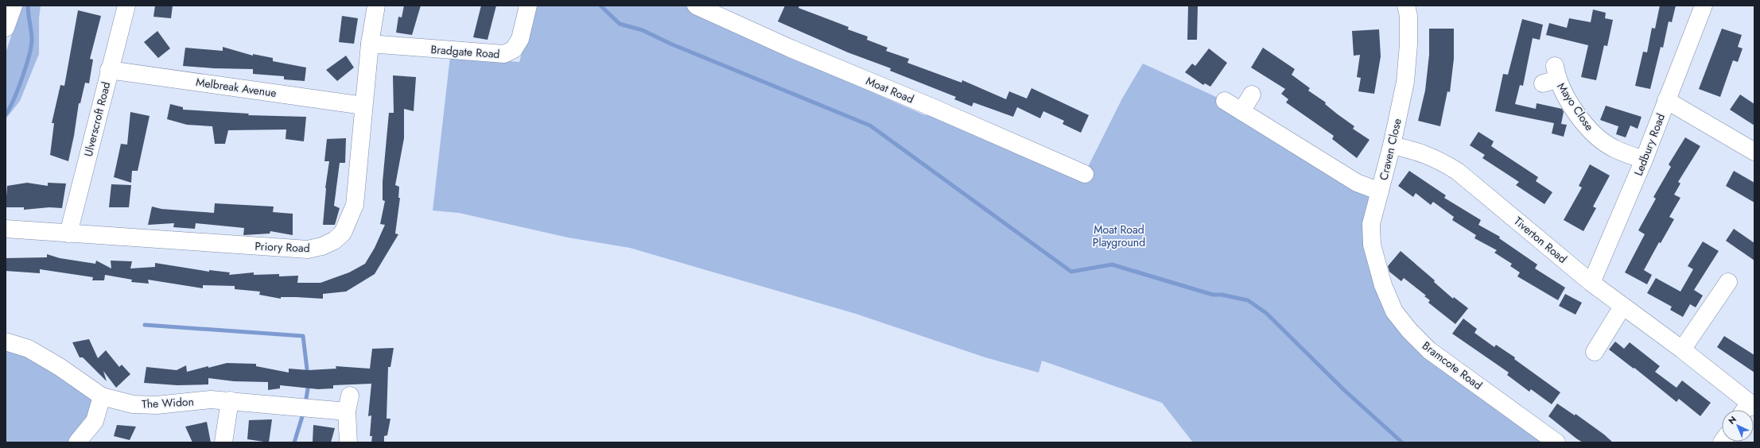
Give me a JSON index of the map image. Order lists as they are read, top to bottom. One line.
{"streets":{"street":["Bradgate Road","Melbreak Avenue","Moat Road","Mayo Close","Ulverscroft Road","Ledbury Road","Craven Close","Tiverton Road","Priory Road","Bramcote Road","The Widon"]},"crossings":[["Bradgate Road","Priory Road"],["Melbreak Avenue","Ulverscroft Road"],["Melbreak Avenue","Priory Road"],["Mayo Close","Ledbury Road"],["Ulverscroft Road","Priory Road"],["Ledbury Road","Tiverton Road"],["Craven Close","Tiverton Road"],["Craven Close","Bramcote Road"]],"parks":["Moat Road Playground"],"north":"top left"}
